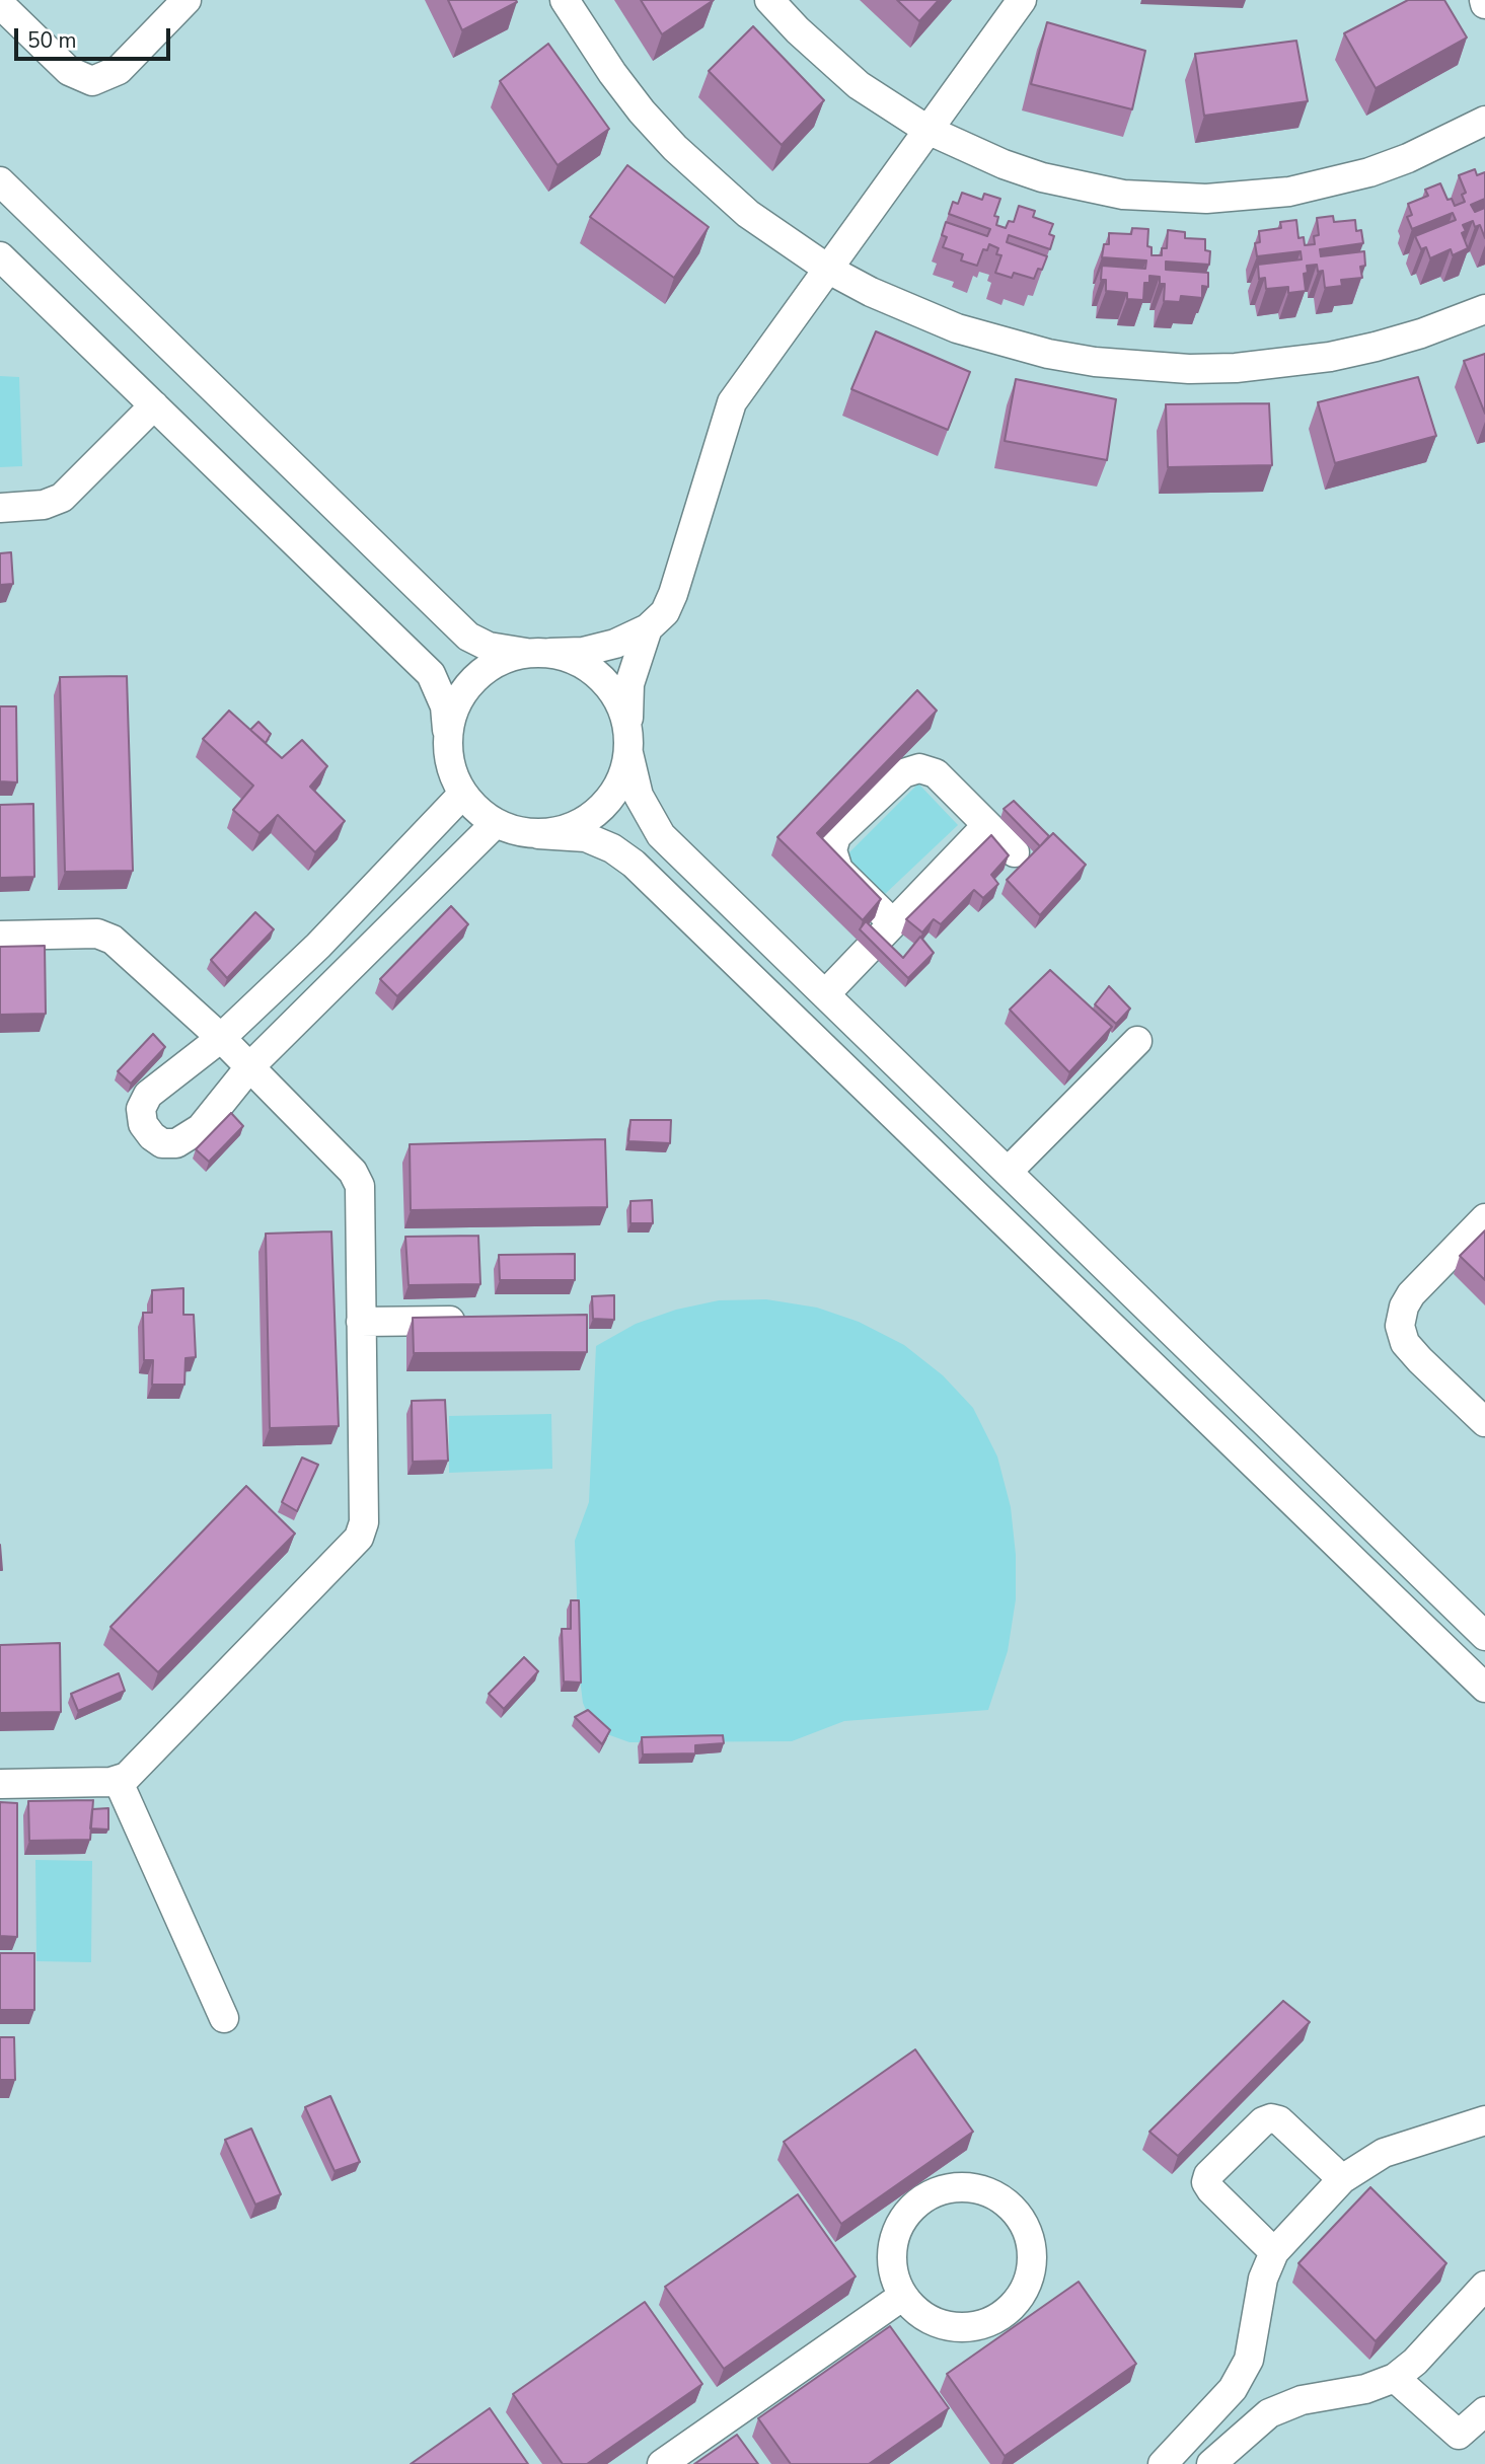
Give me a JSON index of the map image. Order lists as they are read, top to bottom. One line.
{"scale_bar":"50 m"}
